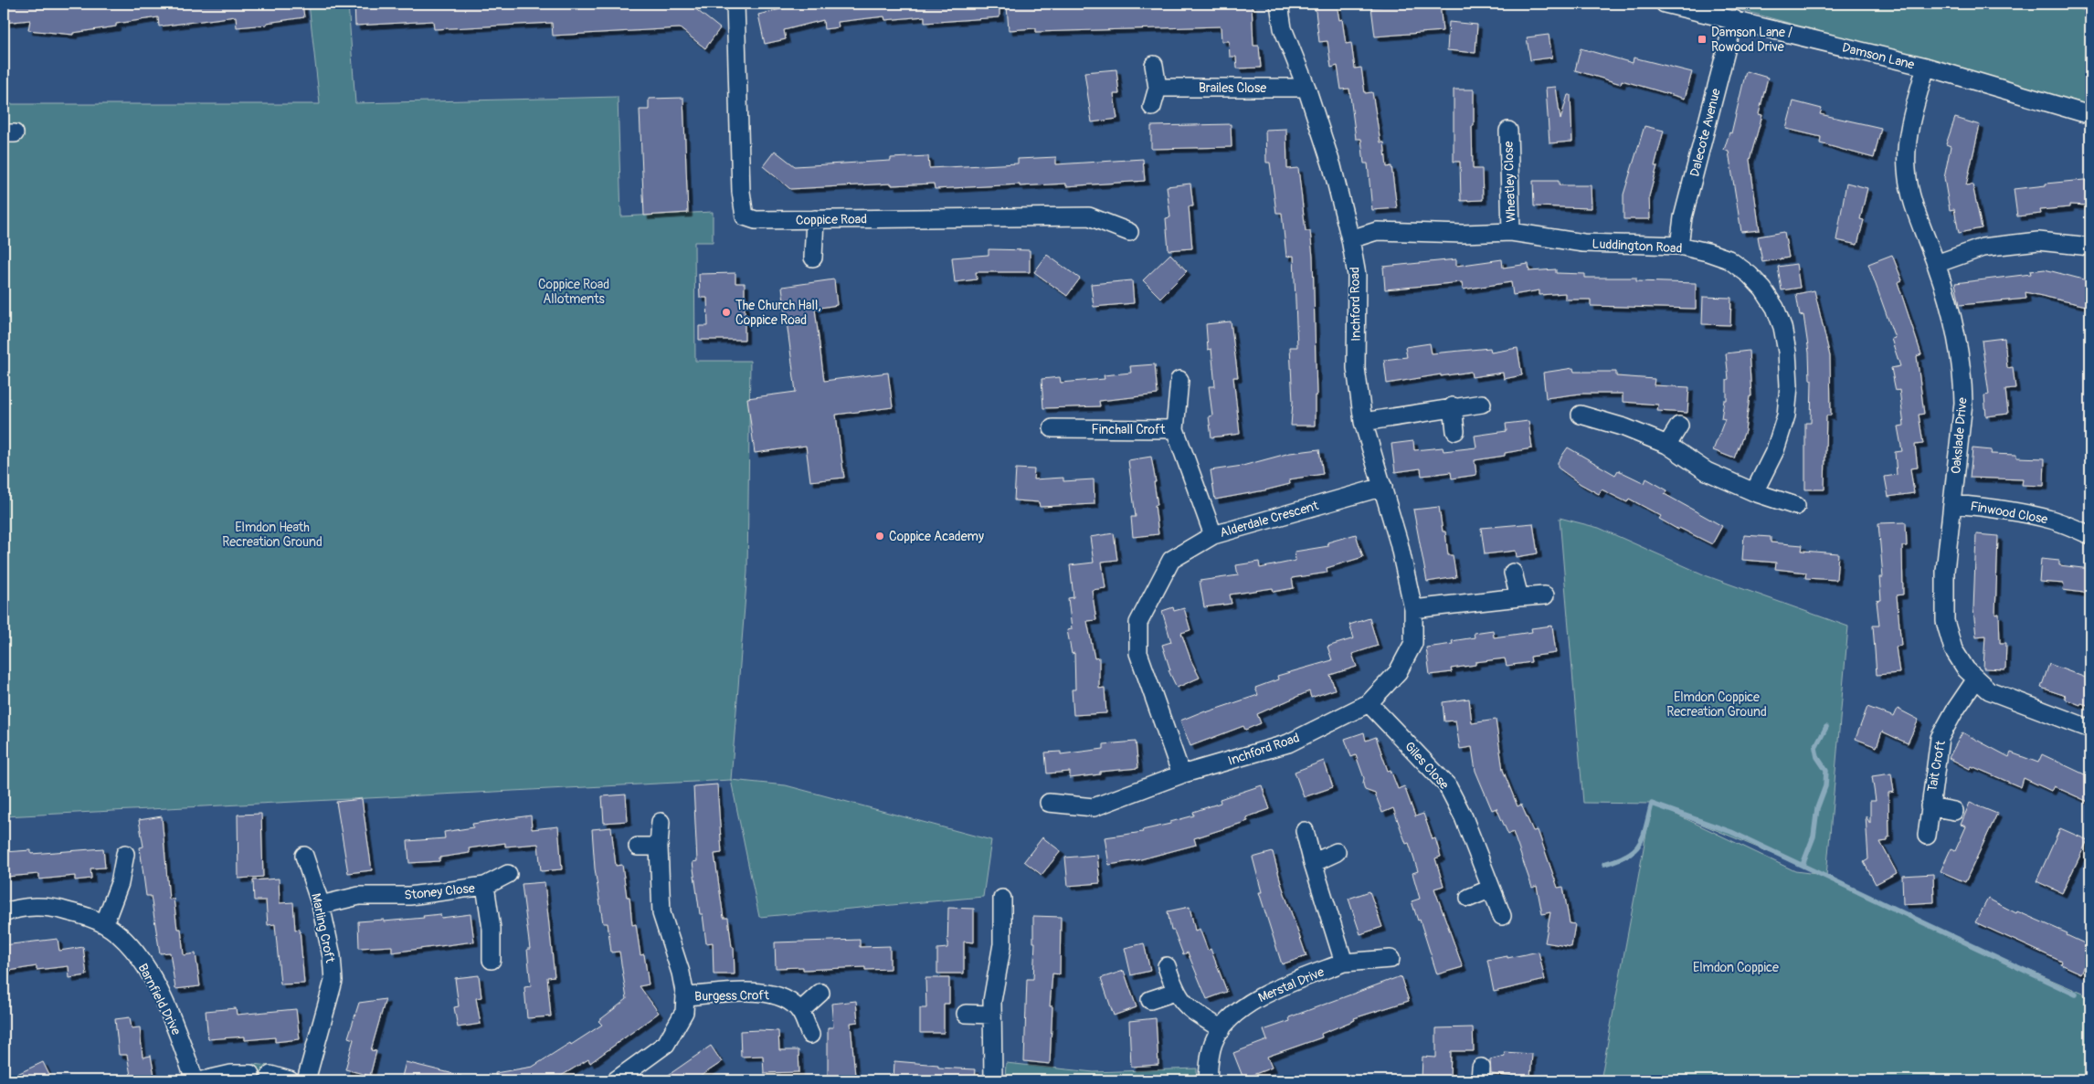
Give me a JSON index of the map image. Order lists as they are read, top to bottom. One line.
{"streets":{"street":["Damson Lane","Brailes Close","Dalecote Avenue","Wheatley Close","Coppice Road","Luddington Road","Inchford Road","Finchall Croft","Oakslade Drive","Finwood Close","Alderdale Crescent","Giles Close","Tait Croft","Stoney Close","Marling Croft","Merstal Drive","Burgess Croft","Barnfield Drive"]},"crossings":[["Damson Lane","Dalecote Avenue"],["Damson Lane","Oakslade Drive"],["Brailes Close","Inchford Road"],["Dalecote Avenue","Luddington Road"],["Wheatley Close","Luddington Road"],["Luddington Road","Inchford Road"],["Inchford Road","Alderdale Crescent"],["Inchford Road","Giles Close"],["Finchall Croft","Alderdale Crescent"],["Oakslade Drive","Finwood Close"],["Oakslade Drive","Tait Croft"],["Stoney Close","Marling Croft"]],"parks":["Coppice Road Allotments","Elmdon Heath Recreation Ground","Elmdon Coppice Recreation Ground","Elmdon Coppice"],"places":{"transit":["Damson Lane / Rowood Drive"],"other":["The Church Hall, Coppice Road","Coppice Academy"]}}
